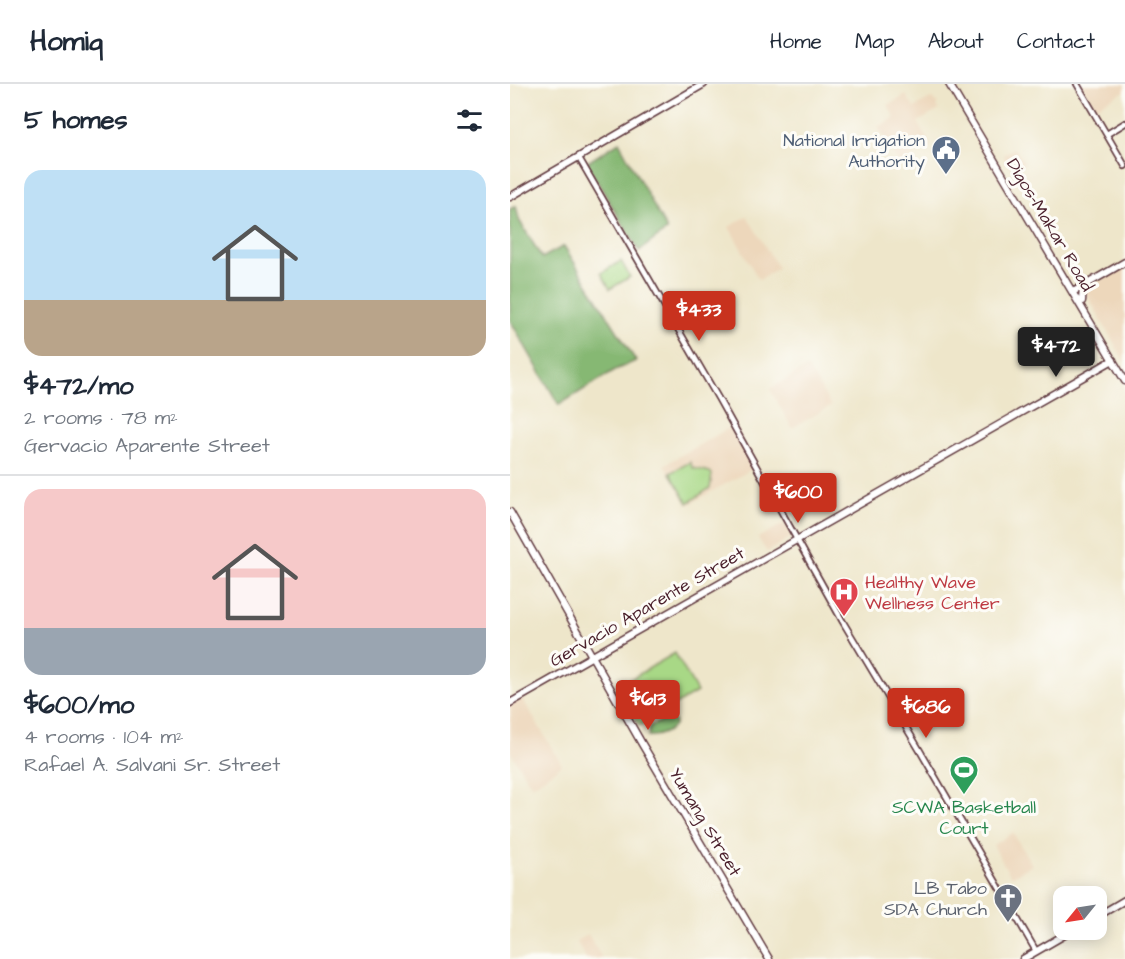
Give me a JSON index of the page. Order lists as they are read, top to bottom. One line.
{"streets":{"main road":["Digos-Makar Road","Gervacio Aparente Street","Yumang Street"]},"crossings":[["Gervacio Aparente Street","Yumang Street"]],"places":{"public building":["National Irrigation Authority"],"hospital":["Healthy Wave Wellness Center"],"sports":["SCWA Basketball Court"],"church":["LB Tabo SDA Church"]},"north":"bottom left","page":{"header":"Homiq","nav":["Home","Map","About","Contact"],"heading":"5 homes","list":[{"name":"$472/mo","note":"2 rooms · 78 m² · Gervacio Aparente Street"},{"name":"$600/mo","note":"4 rooms · 104 m² · Rafael A. Salvani Sr. Street"}],"price":["$433","$472","$600","$613","$686"]}}
